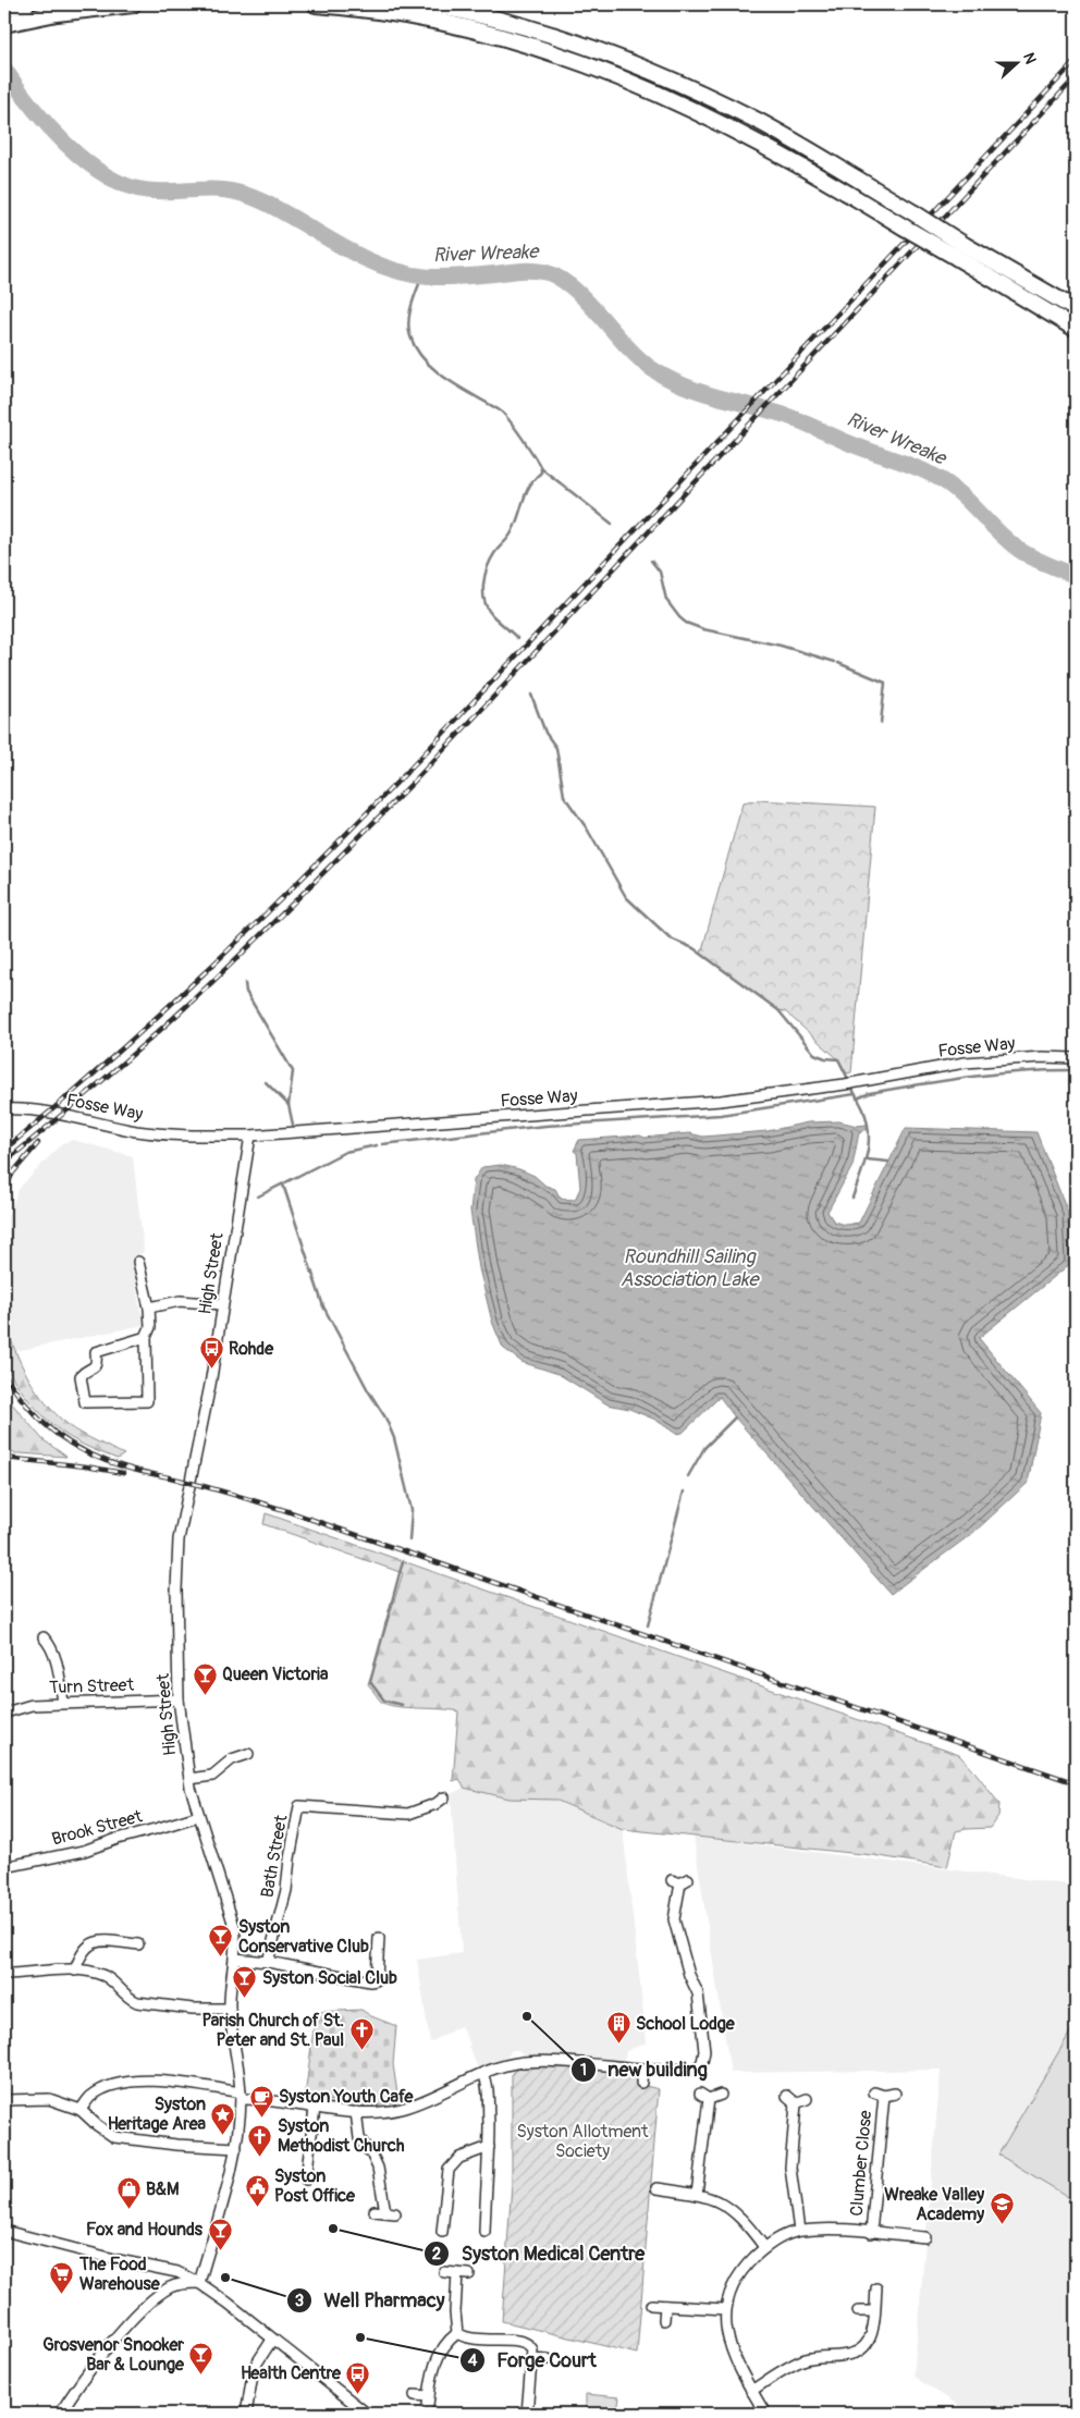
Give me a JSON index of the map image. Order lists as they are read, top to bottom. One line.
{"streets":{"street":["Fosse Way","High Street","Turn Street","Brook Street","Bath Street","Clumber Close"]},"crossings":[["Fosse Way","High Street"],["High Street","Turn Street"],["High Street","Brook Street"]],"water":["River Wreake","Roundhill Sailing Association Lake"],"parks":["Syston Allotment Society"],"places":{"bus stop":["Rohde","Health Centre"],"bar":["Queen Victoria","Syston Conservative Club","Syston Social Club","Fox and Hounds","Grosvenor Snooker Bar & Lounge"],"other":["new building","Syston Medical Centre","Well Pharmacy","Forge Court"],"building":["School Lodge"],"church":["Parish Church of St. Peter and St. Paul","Syston Methodist Church"],"cafe":["Syston Youth Cafe"],"place":["Syston Heritage Area"],"public building":["Syston Post Office"],"shop":["B&M"],"school or university":["Wreake Valley Academy"],"supermarket":["The Food Warehouse"]},"north":"right"}
